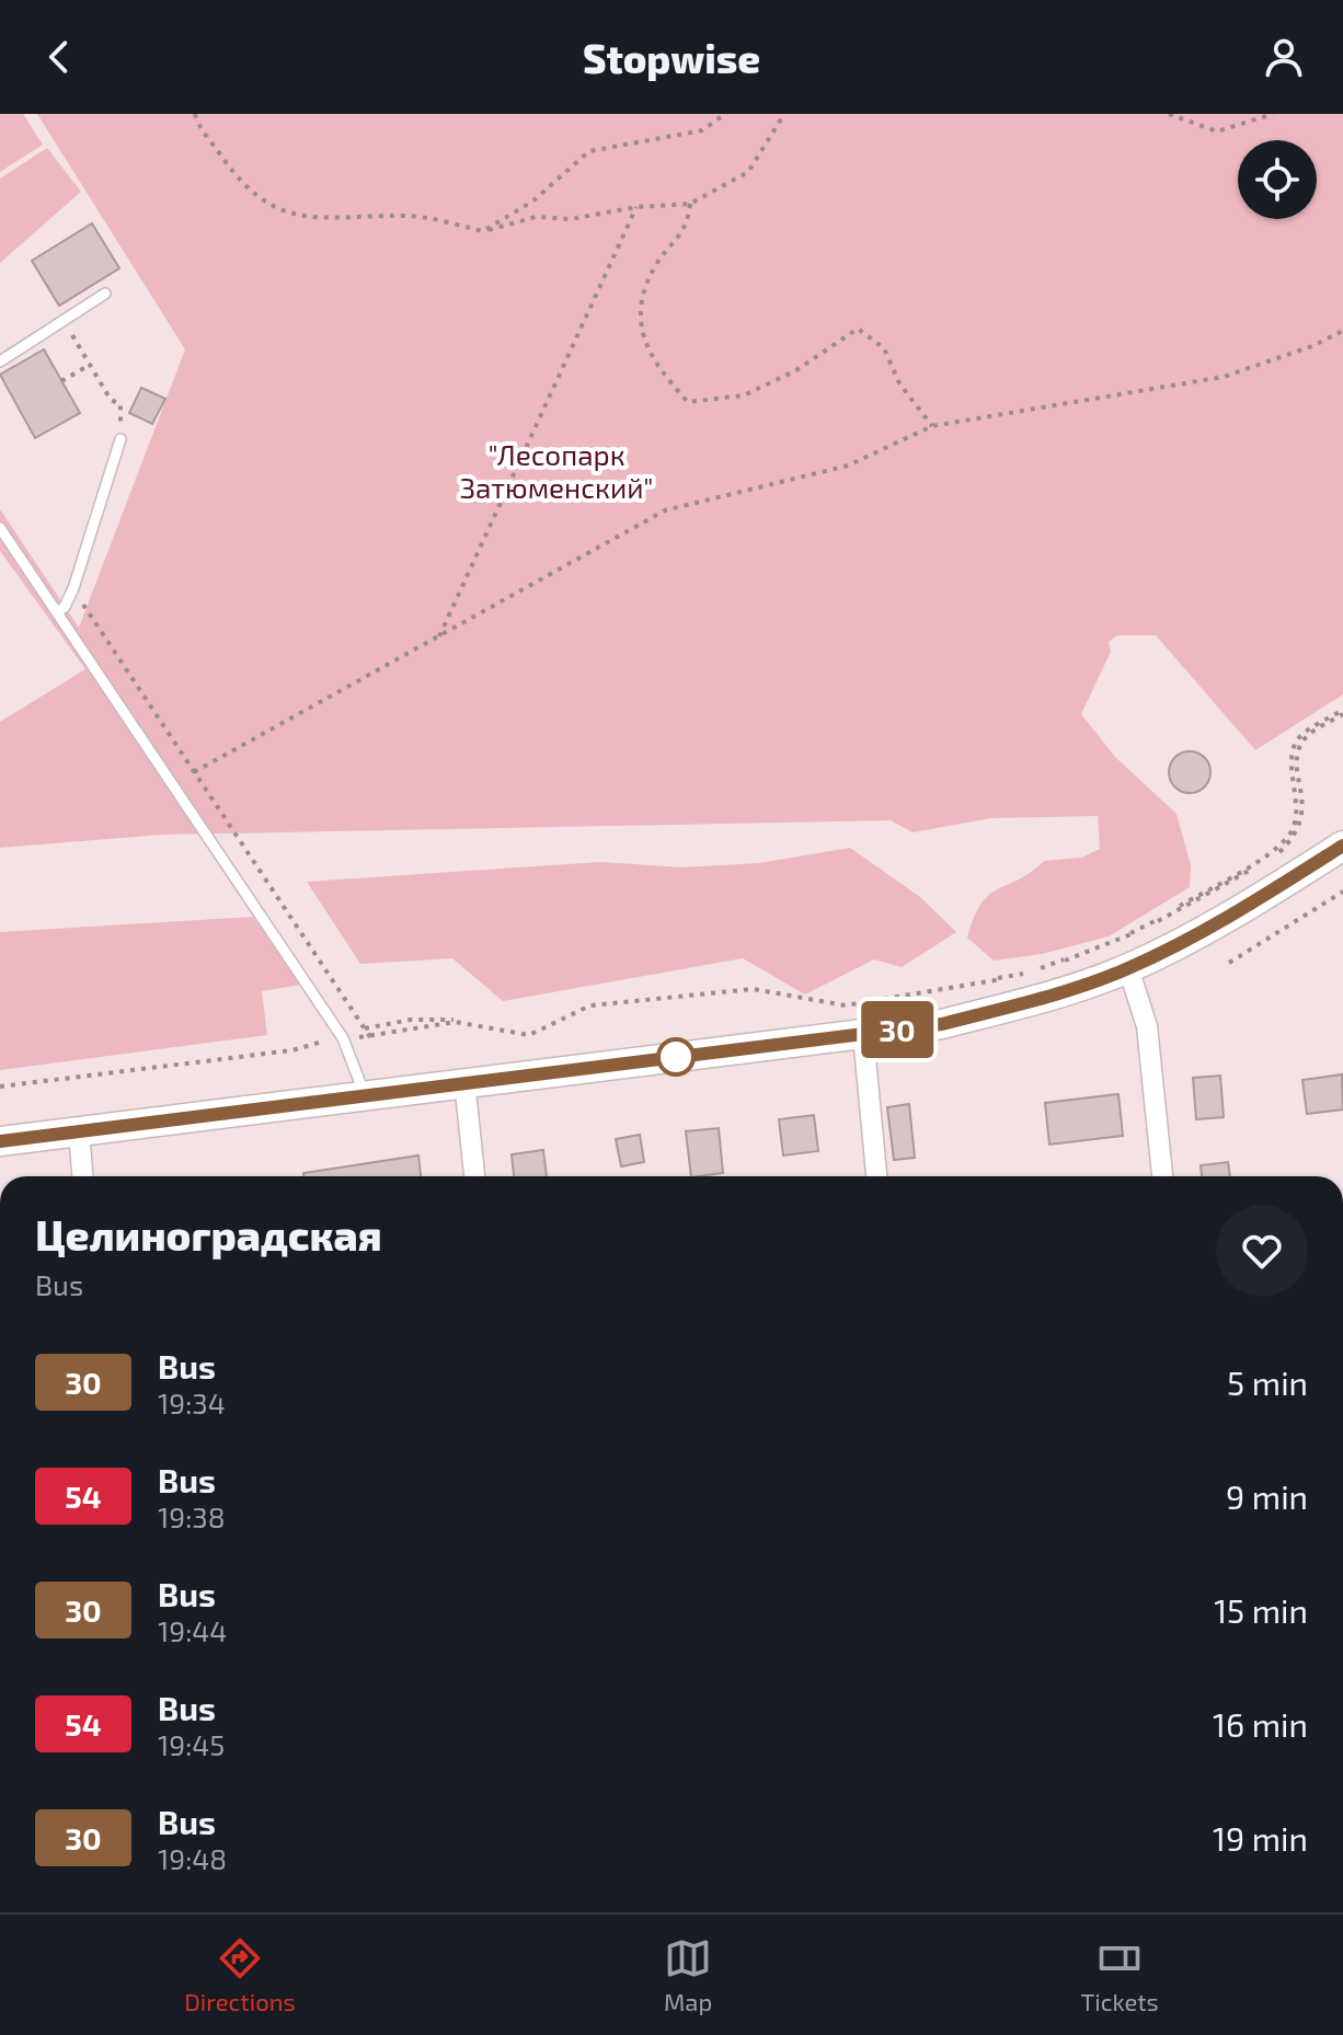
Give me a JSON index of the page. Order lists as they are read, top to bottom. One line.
{"parks":["\"Лесопарк Затюменский\""],"lines":["bus line 30"],"page":{"header":"Stopwise","on_map":"30","heading":["Целиноградская","Bus"],"list":[{"mark":"30","name":"Bus","note":"19:34","value":"5 min"},{"mark":"54","name":"Bus","note":"19:38","value":"9 min"},{"mark":"30","name":"Bus","note":"19:44","value":"15 min"},{"mark":"54","name":"Bus","note":"19:45","value":"16 min"},{"mark":"30","name":"Bus","note":"19:48","value":"19 min"}],"tabs":["Directions","Map","Tickets"]}}
